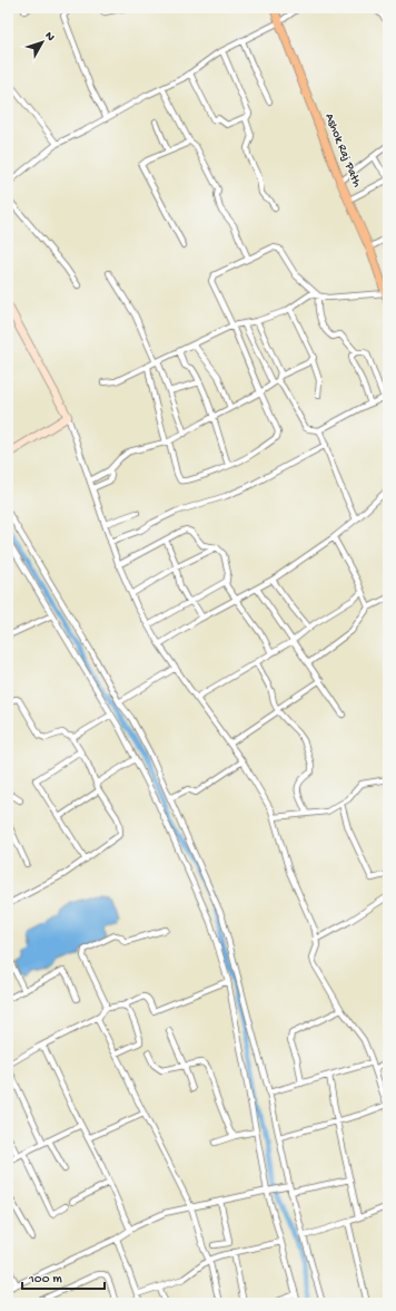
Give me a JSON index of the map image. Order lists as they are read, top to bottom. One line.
{"streets":{"main road":["Ashok Raj Path"]},"scale_bar":"100 m","north":"top right"}
